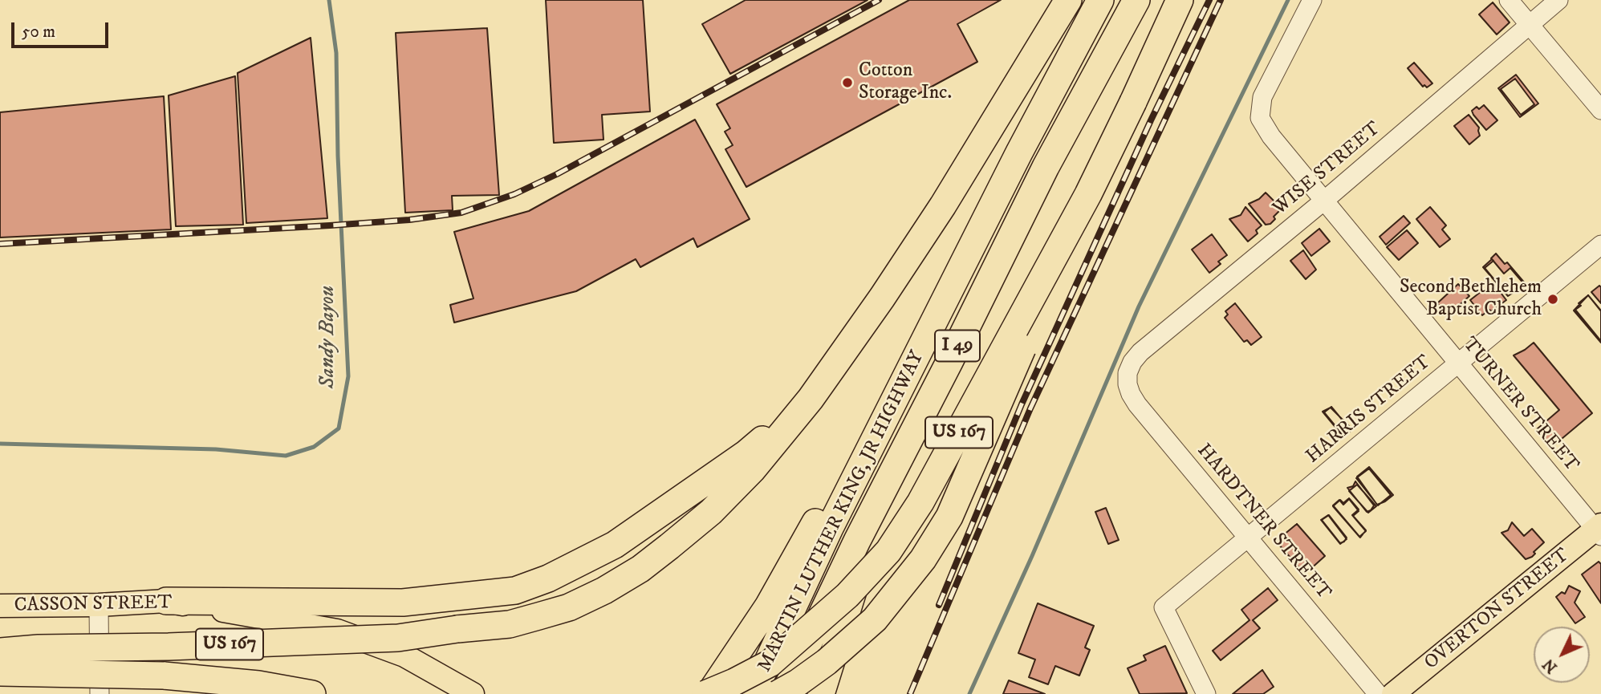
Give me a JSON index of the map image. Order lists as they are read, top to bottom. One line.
{"streets":{"highway":["I 49","US 167","MARTIN LUTHER KING, JR HIGHWAY"],"main road":["CASSON STREET","OVERTON STREET"],"street":["WISE STREET","TURNER STREET","HARRIS STREET","HARDTNER STREET"]},"crossings":[["WISE STREET","TURNER STREET"],["WISE STREET","HARDTNER STREET"],["TURNER STREET","HARRIS STREET"],["TURNER STREET","OVERTON STREET"],["HARRIS STREET","HARDTNER STREET"]],"water":["Sandy Bayou"],"places":["Cotton Storage Inc.","Second Bethlehem Baptist Church"],"scale_bar":"50 m","north":"bottom left"}
